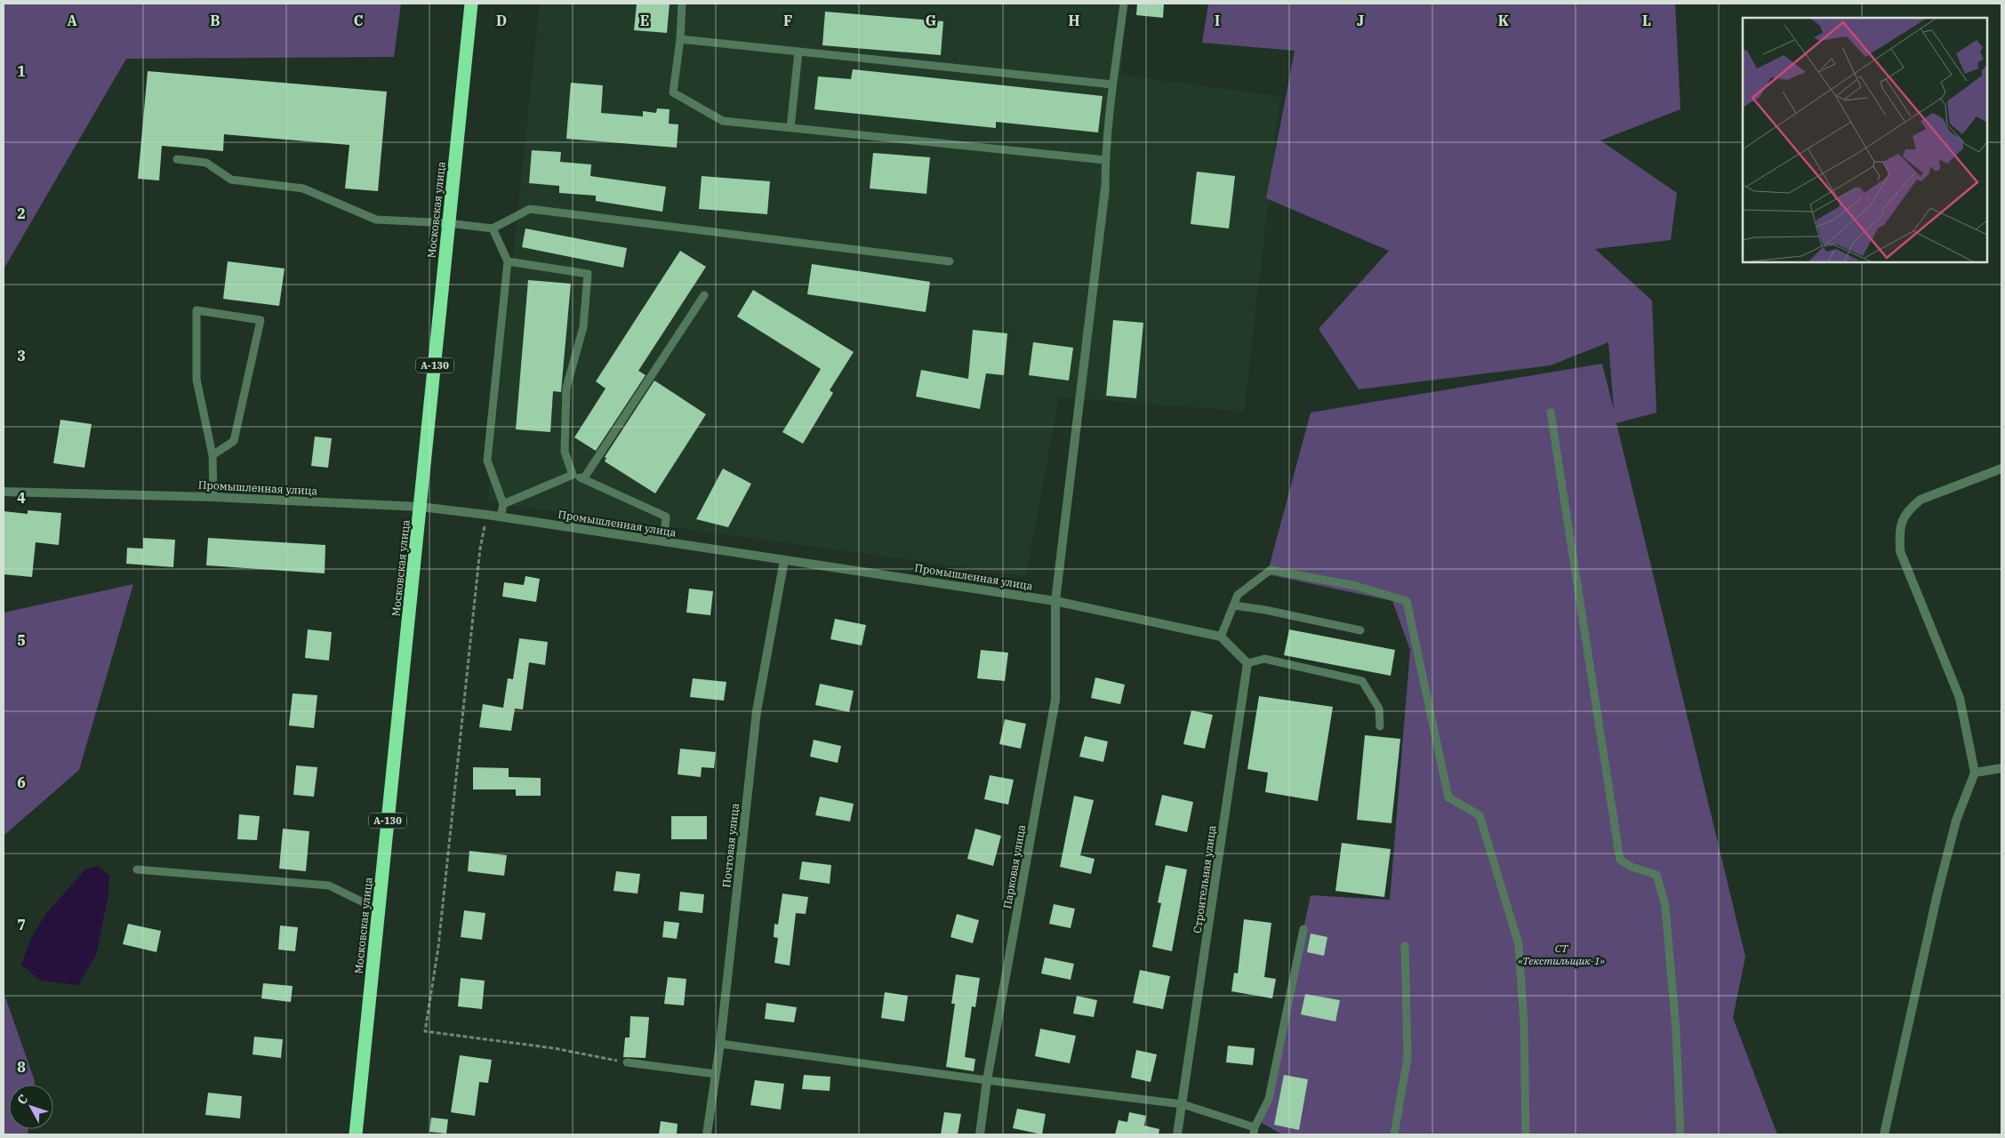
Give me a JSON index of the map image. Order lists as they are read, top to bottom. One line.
{"streets":{"highway":["Московская улица","А-130"],"street":["Промышленная улица","Почтовая улица","Парковая улица","Строительная улица"]},"crossings":[["Московская улица","Промышленная улица"],["Промышленная улица","Почтовая улица"],["Промышленная улица","Парковая улица"]],"parks":["СТ «Текстильщик-1»"],"north":"top left","grid":{"columns":["A","B","C","D","E","F","G","H","I","J","K","L"],"rows":["1","2","3","4","5","6","7","8"]}}
